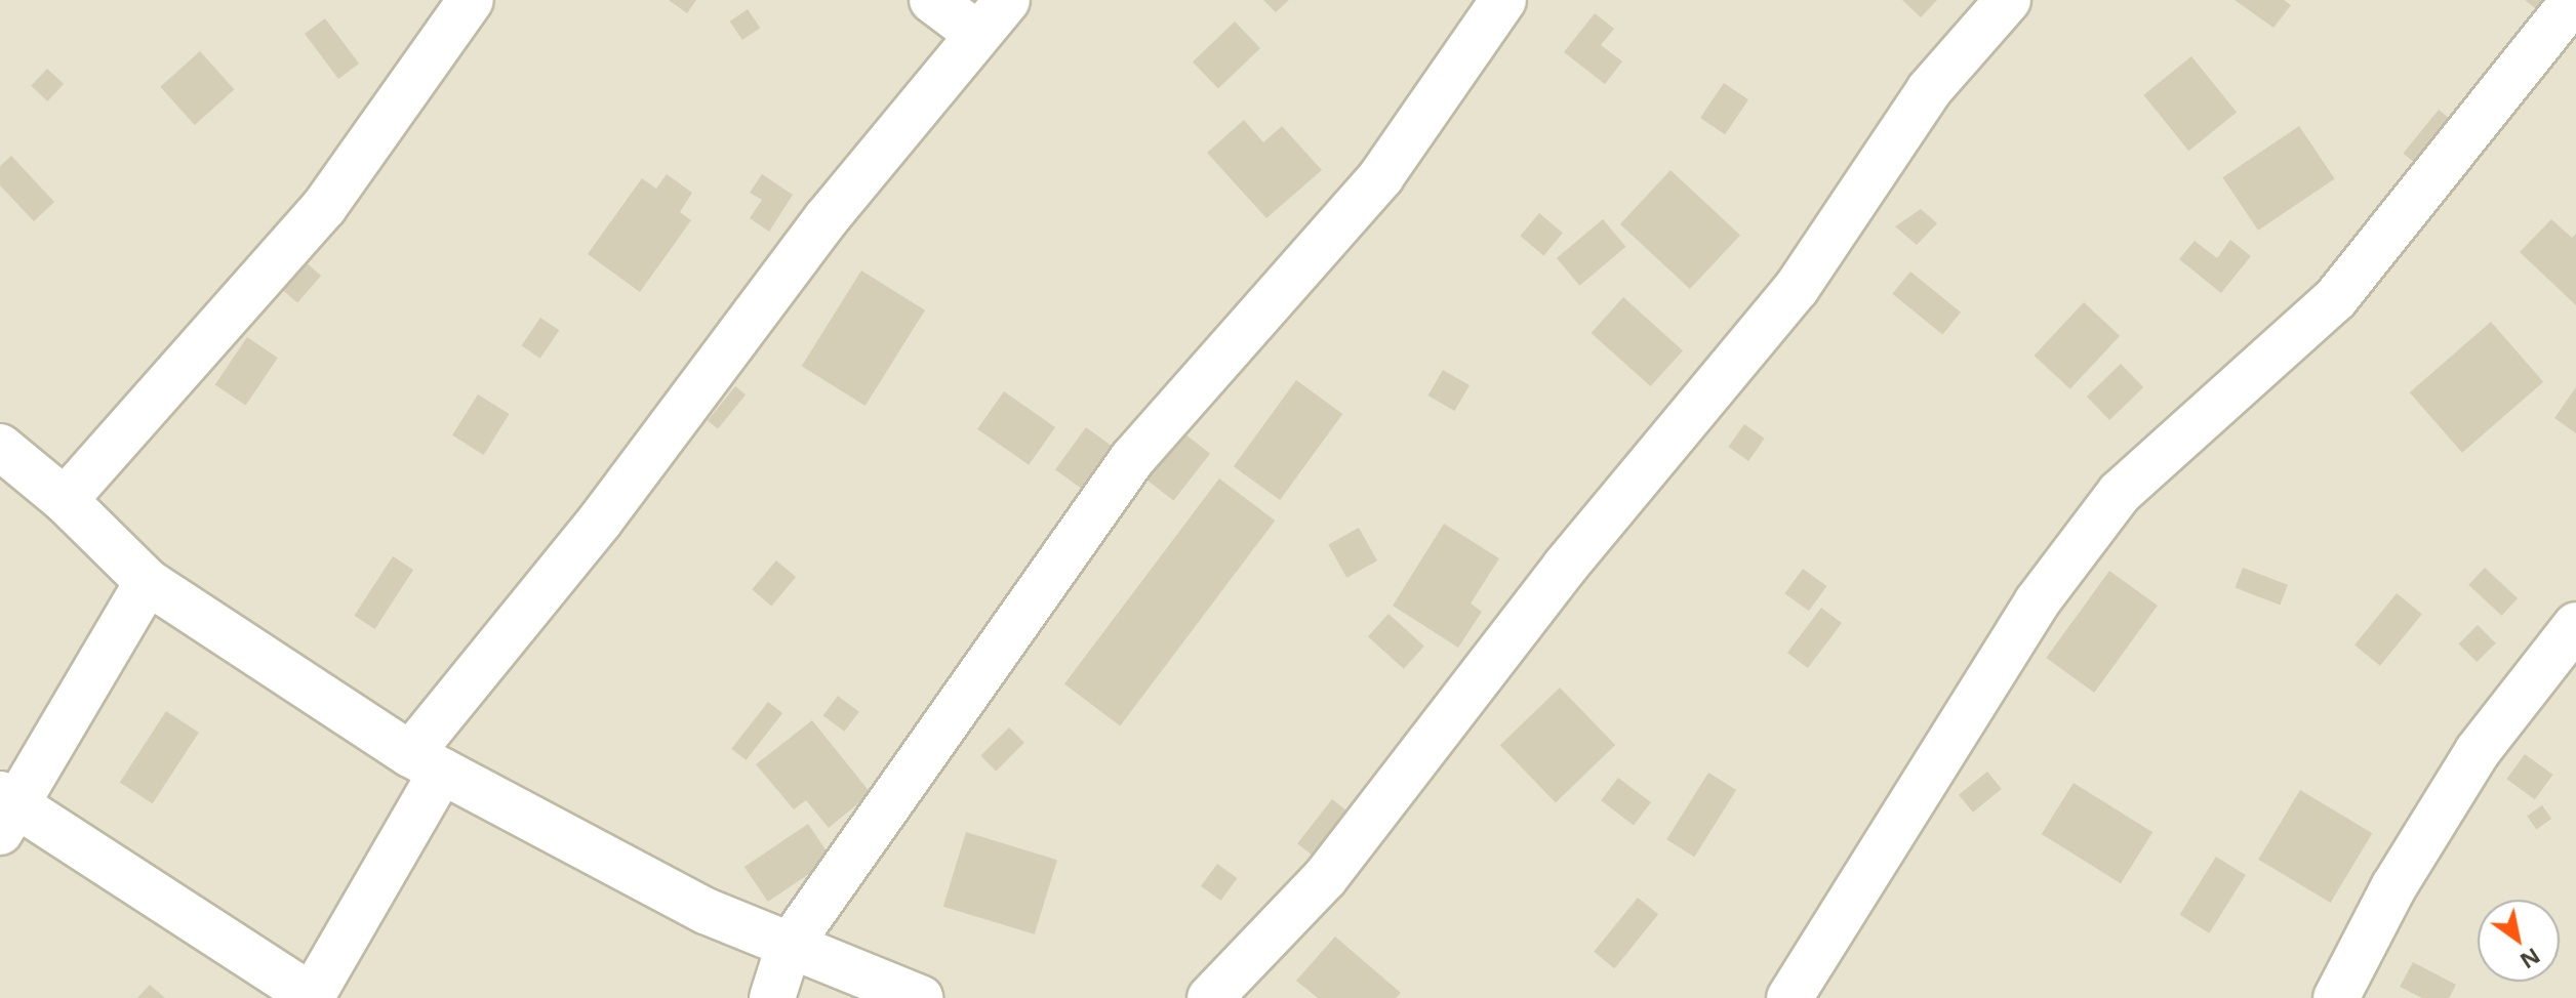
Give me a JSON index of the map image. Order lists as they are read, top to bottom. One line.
{"north":"bottom right"}
